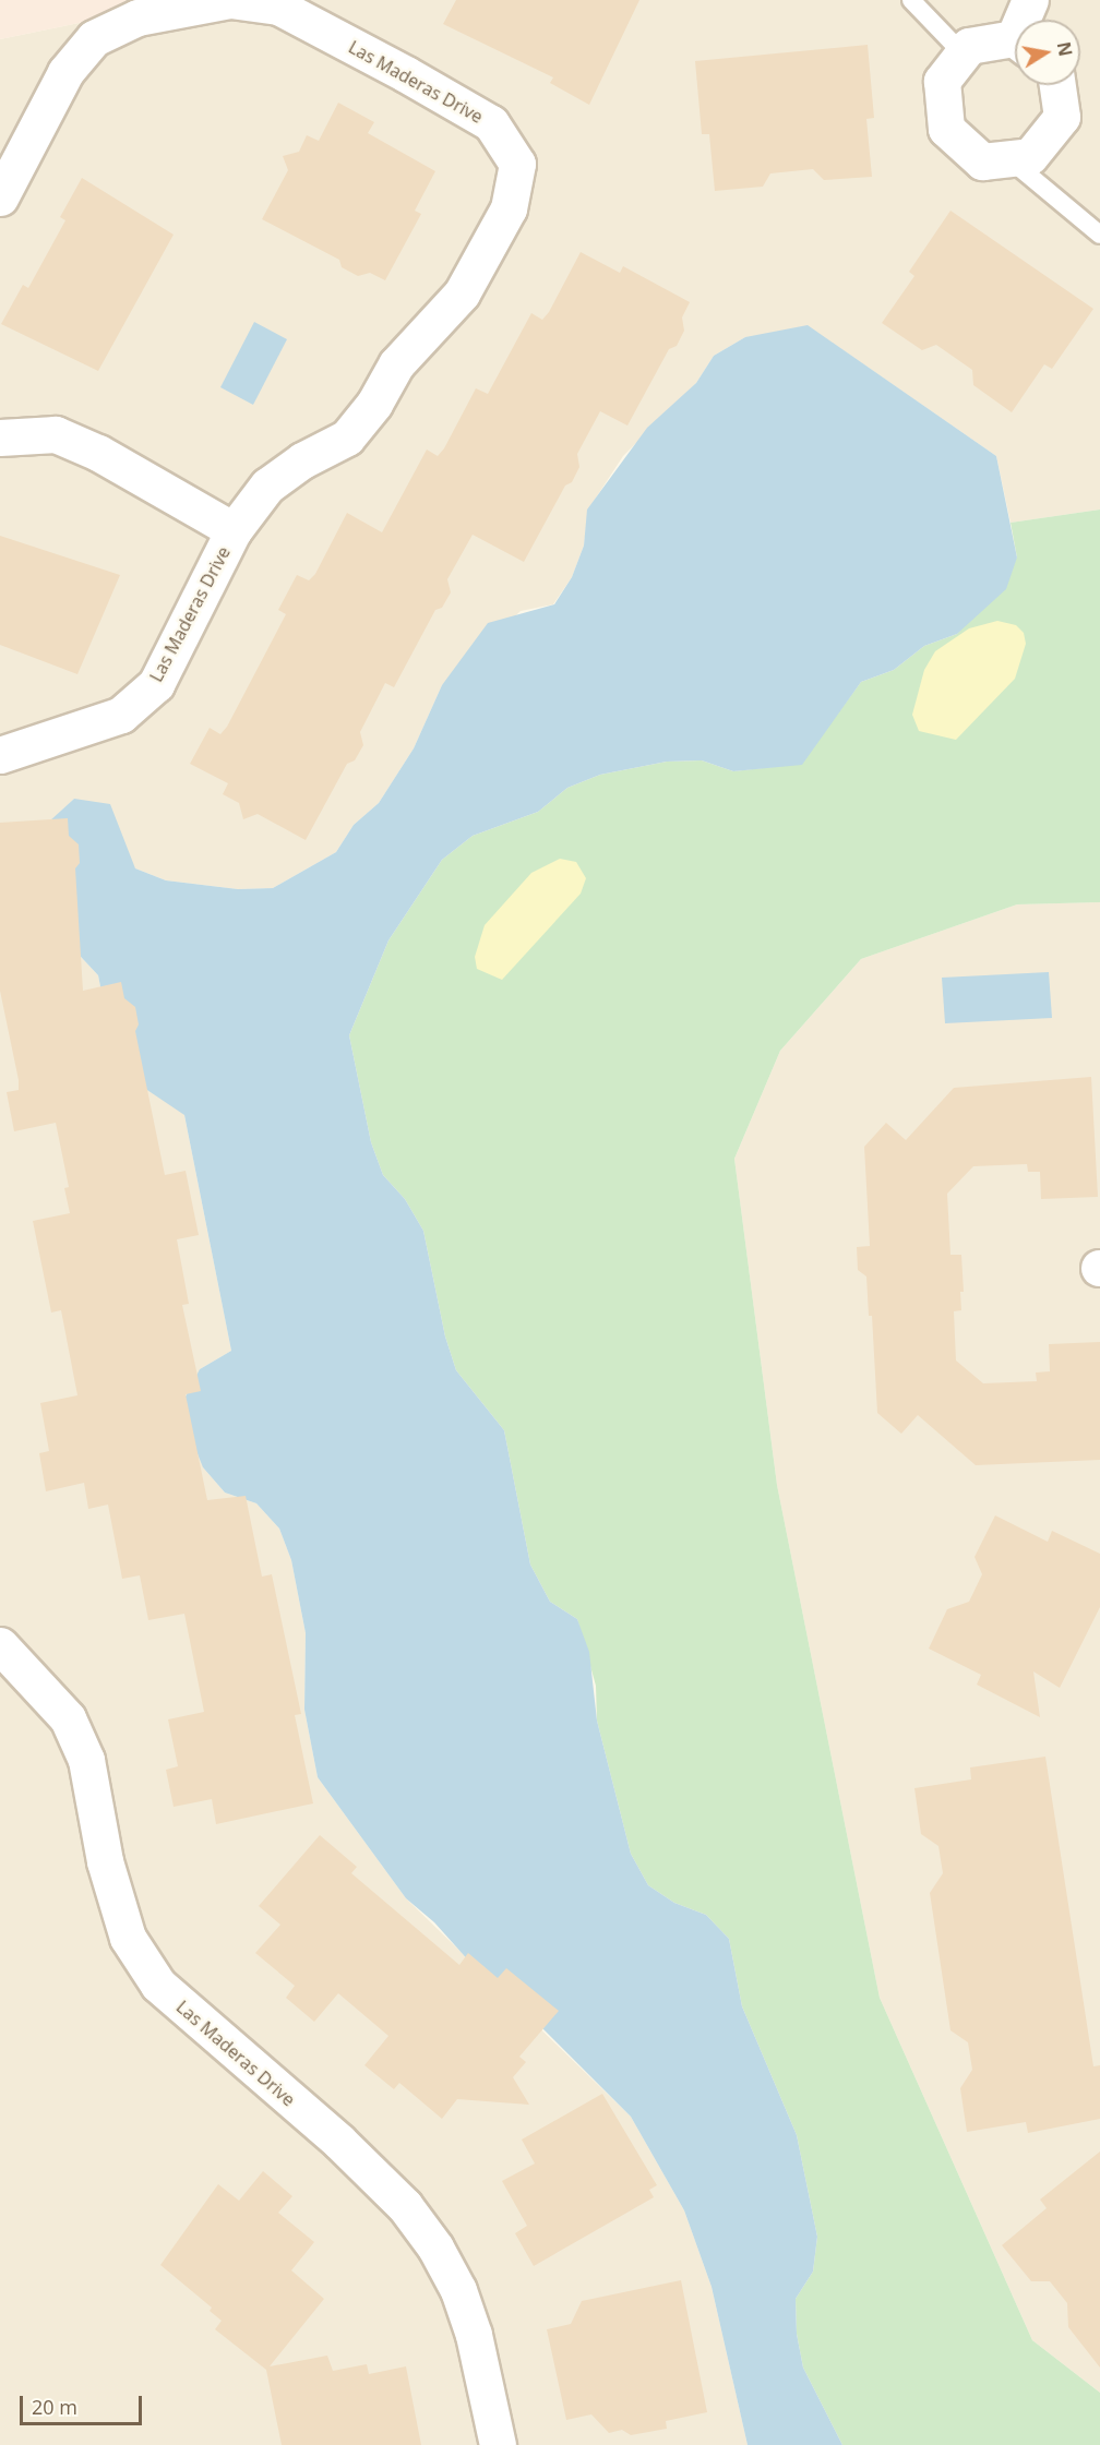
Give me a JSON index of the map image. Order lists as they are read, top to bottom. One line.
{"streets":{"street":["Las Maderas Drive"]},"scale_bar":"20 m","north":"right"}
